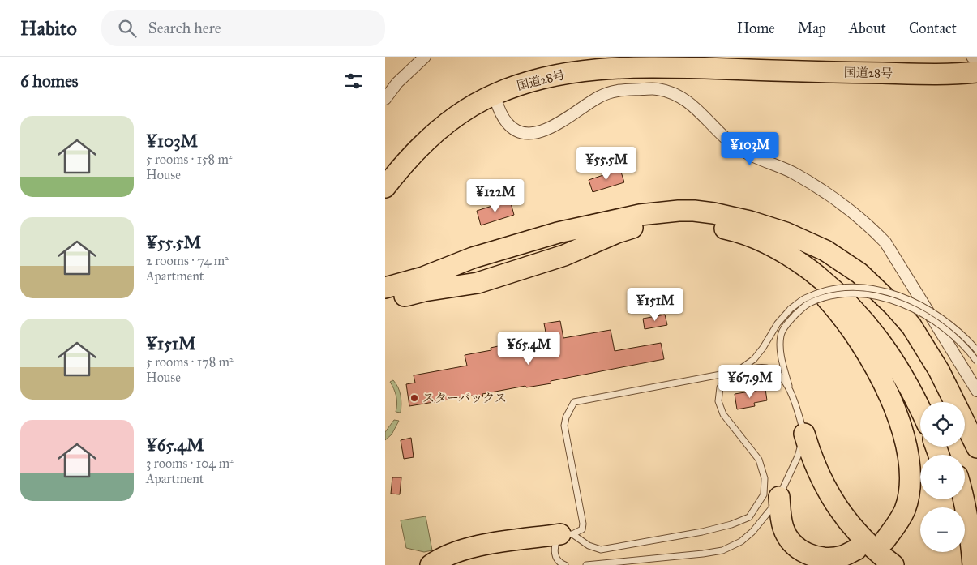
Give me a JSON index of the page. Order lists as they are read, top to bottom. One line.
{"streets":{"highway":["国道28号"]},"places":["スターバックス"],"page":{"header":"Habito","search":"Search here","nav":["Home","Map","About","Contact"],"heading":"6 homes","list":[{"name":"¥103M","note":"5 rooms · 158 m² · House"},{"name":"¥55.5M","note":"2 rooms · 74 m² · Apartment"},{"name":"¥151M","note":"5 rooms · 178 m² · House"},{"name":"¥65.4M","note":"3 rooms · 104 m² · Apartment"}],"price":["¥103M","¥55.5M","¥122M","¥151M","¥65.4M","¥67.9M"],"map_buttons":["+","−"]}}
